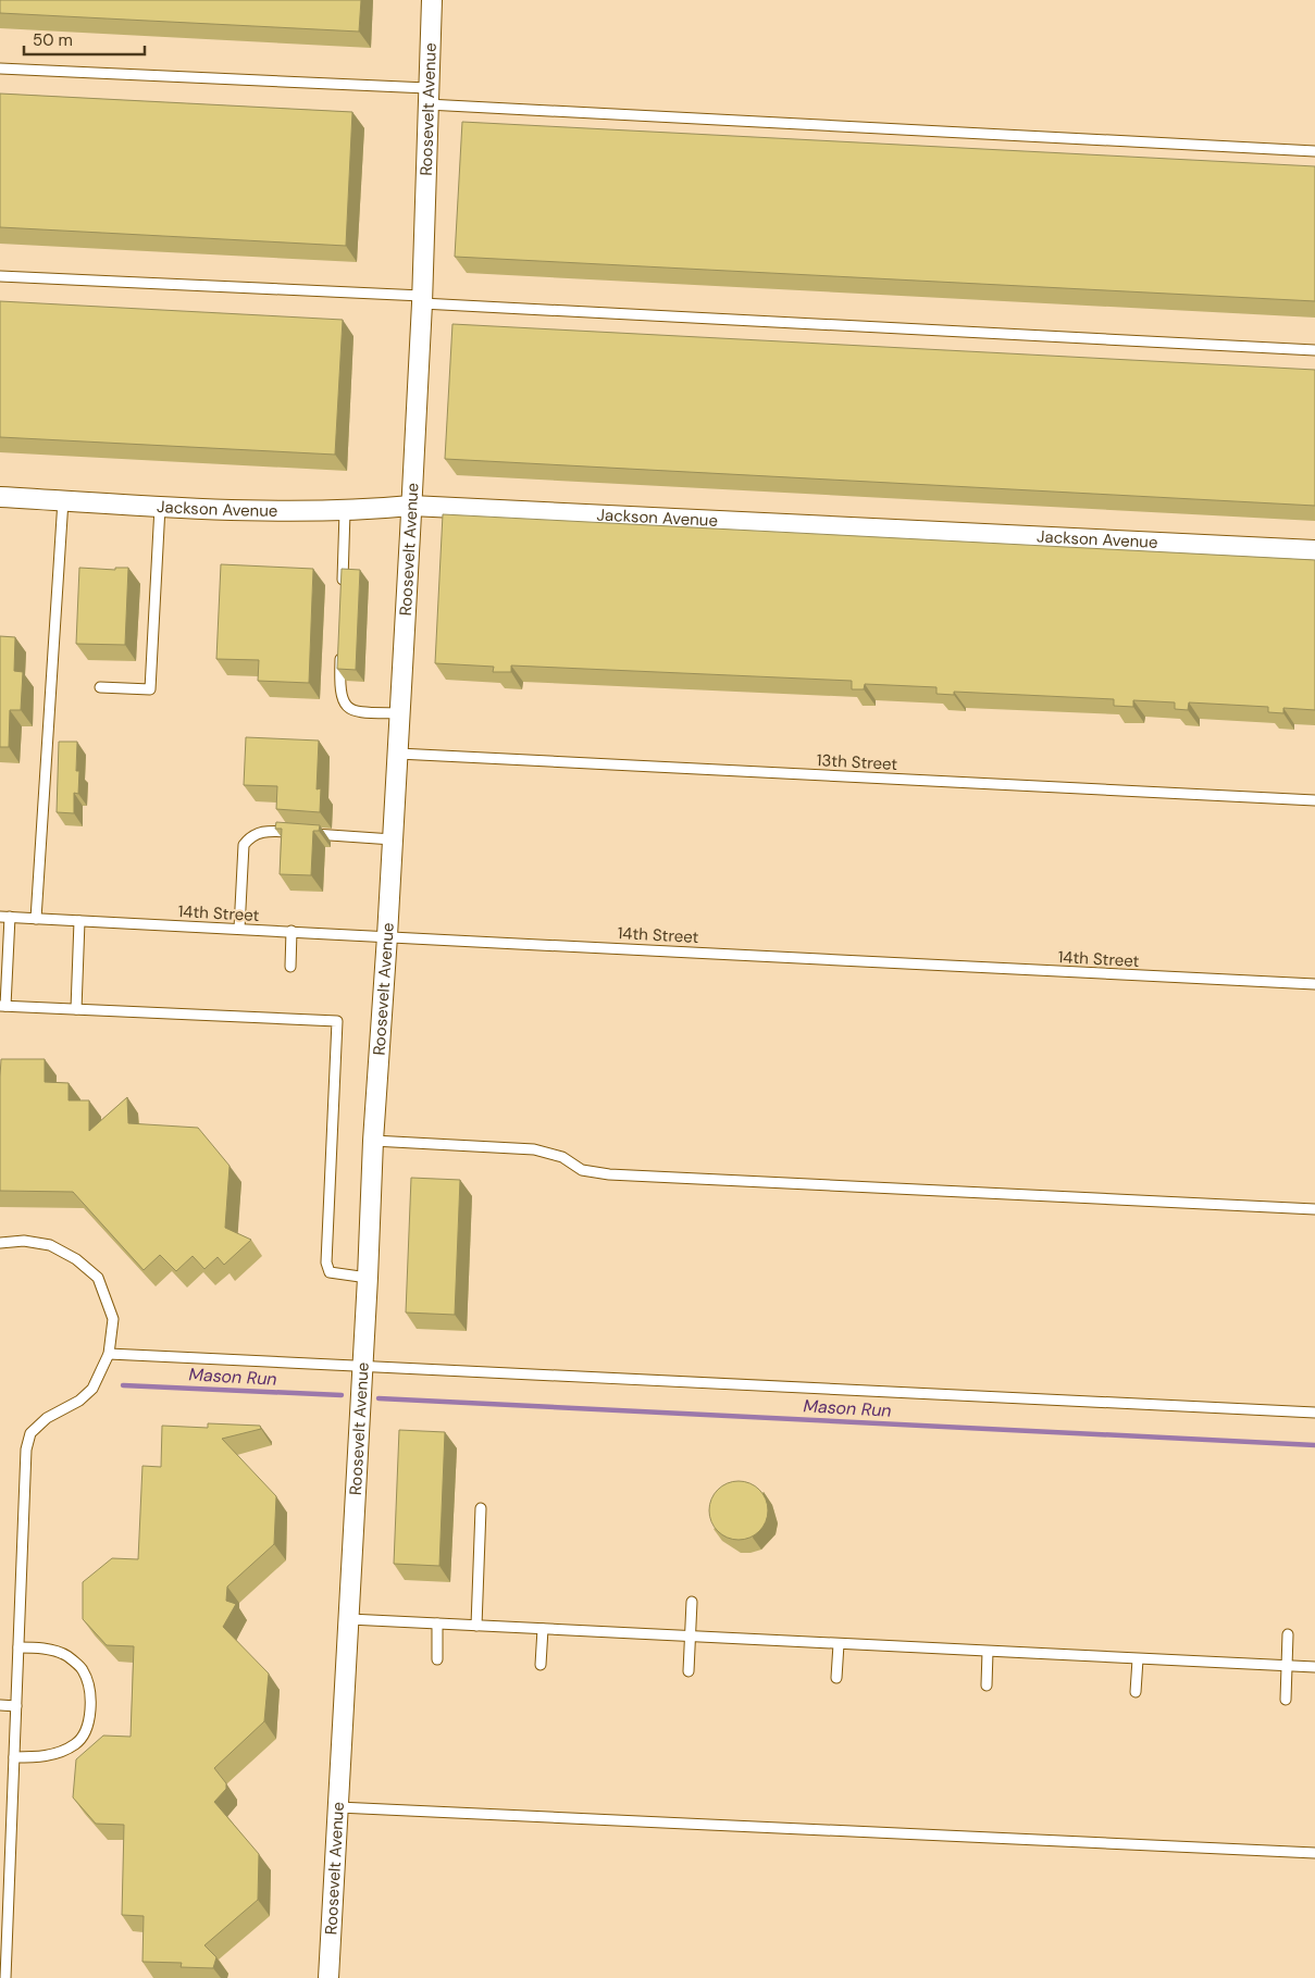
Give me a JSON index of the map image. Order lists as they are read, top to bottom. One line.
{"streets":{"street":["Roosevelt Avenue","Jackson Avenue"],"lane":["13th Street","14th Street"]},"crossings":[["Roosevelt Avenue","Jackson Avenue"],["Roosevelt Avenue","13th Street"],["Roosevelt Avenue","14th Street"]],"water":["Mason Run"],"scale_bar":"50 m"}
